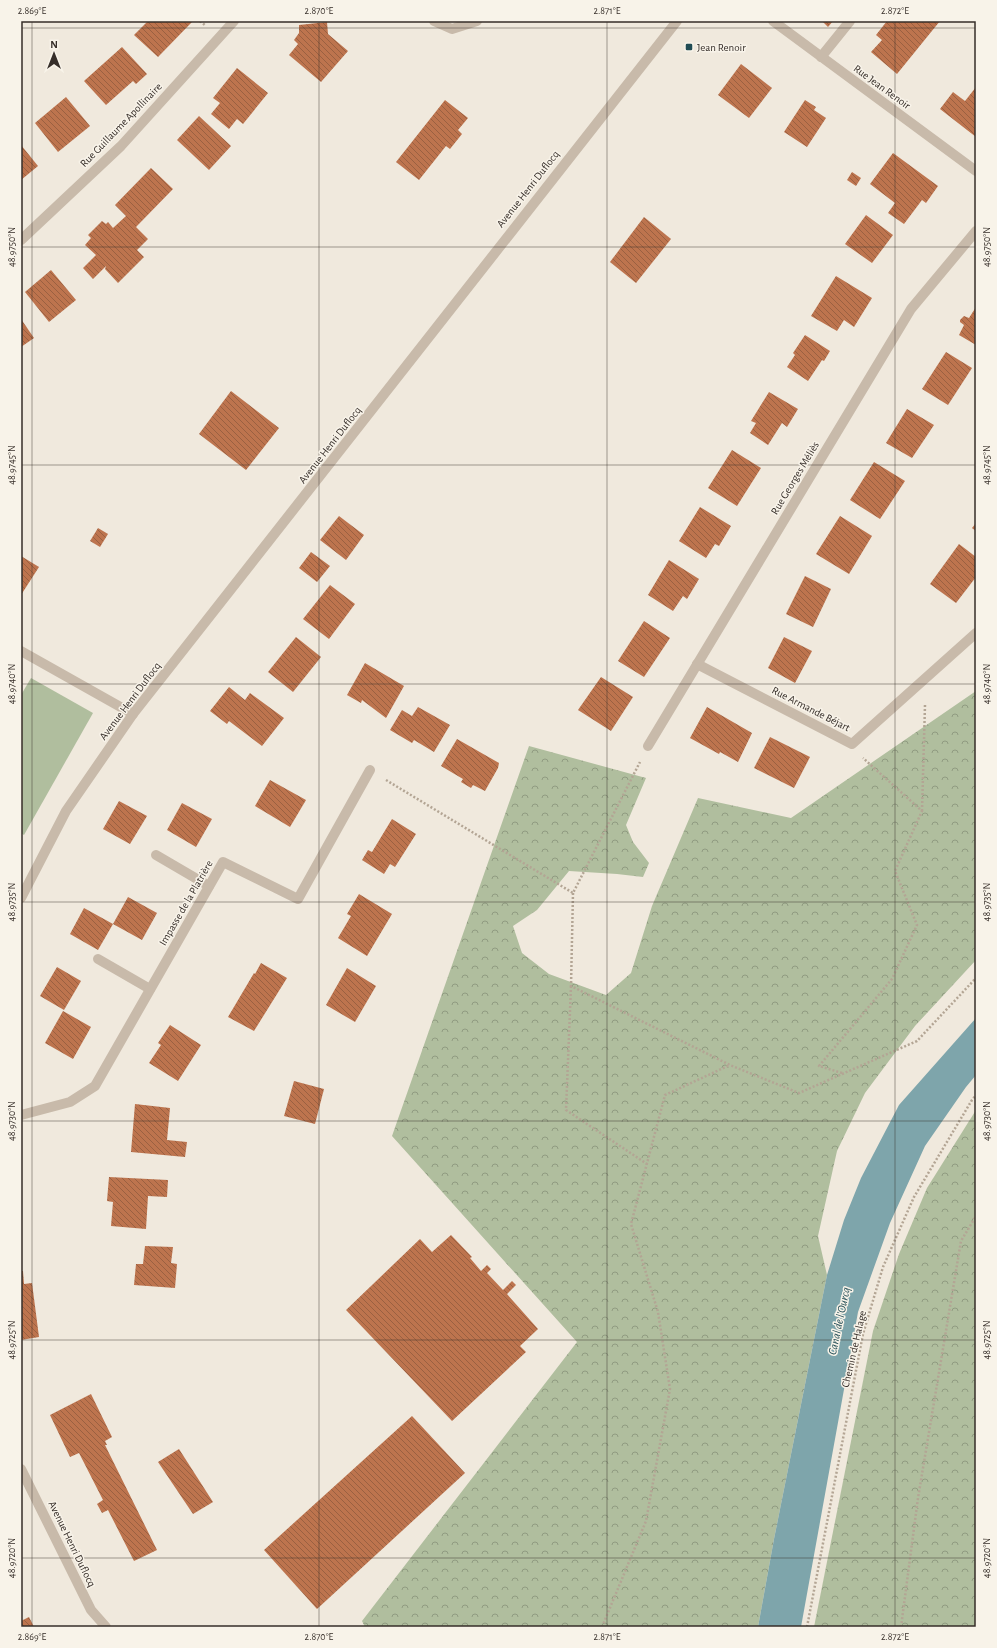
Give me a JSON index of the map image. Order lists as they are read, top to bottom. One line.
{"streets":{"street":["Rue Jean Renoir","Rue Guillaume Apollinaire","Avenue Henri Duflocq","Rue Georges Méliès","Rue Armande Béjart","Impasse de la Platrière"],"path":["Chemin de Halage"]},"crossings":[["Rue Georges Méliès","Rue Armande Béjart"]],"water":["Canal de l'Ourcq"],"places":{"transit":["Jean Renoir"]},"north":"top","coordinates":["2.869°E","2.870°E","2.871°E","2.872°E","48.9750°N","48.9745°N","48.9740°N","48.9735°N","48.9730°N","48.9725°N","48.9720°N"]}
